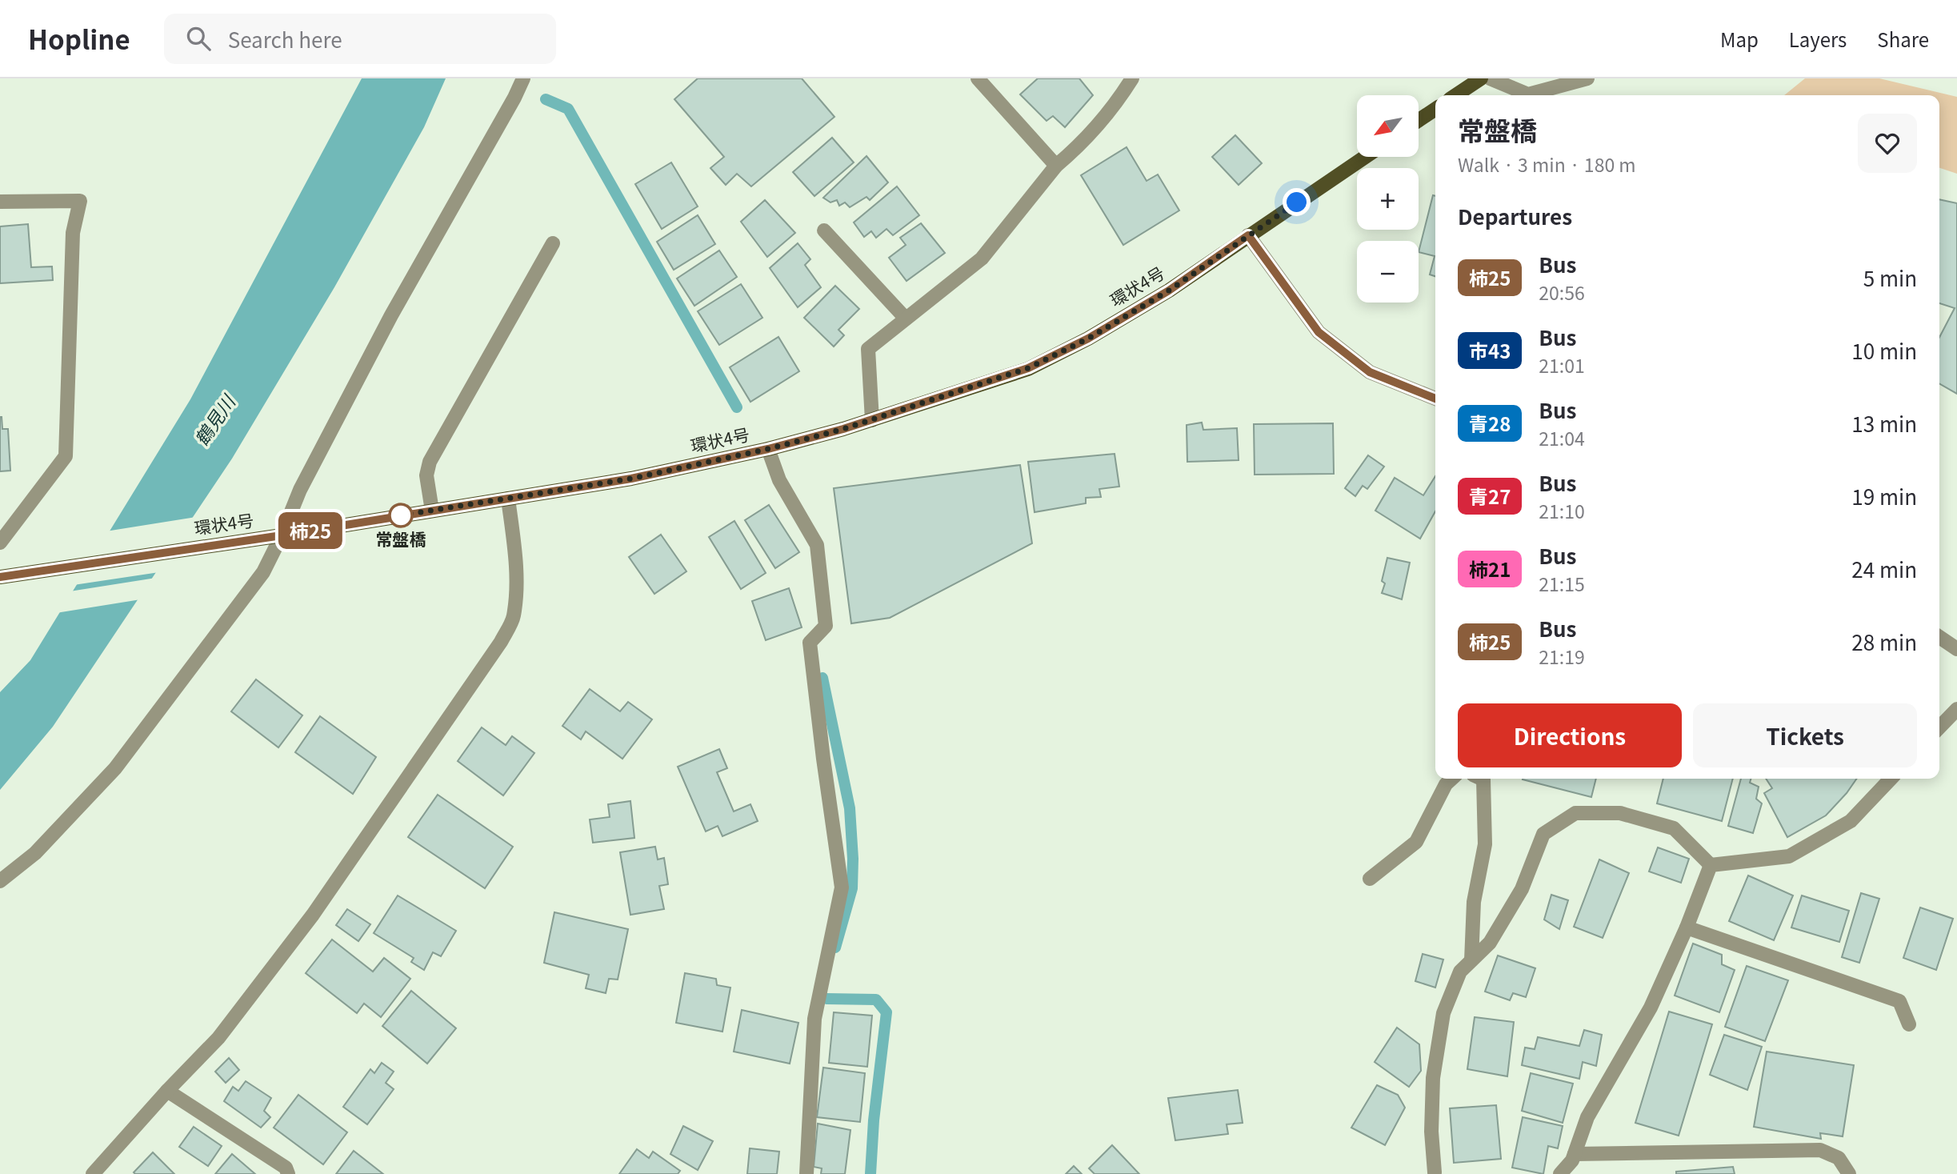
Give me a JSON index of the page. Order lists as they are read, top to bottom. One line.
{"streets":{"main road":["環状4号"]},"water":["鶴見川"],"places":["常盤橋"],"lines":["bus line 柿25"],"north":"bottom left","page":{"header":"Hopline","search":"Search here","nav":["Map","Layers","Share"],"on_map":"柿25","map_buttons":["+","−"],"heading":[["常盤橋","Walk · 3 min · 180 m"],"Departures"],"list":[{"mark":"柿25","name":"Bus","note":"20:56","value":"5 min"},{"mark":"市43","name":"Bus","note":"21:01","value":"10 min"},{"mark":"青28","name":"Bus","note":"21:04","value":"13 min"},{"mark":"青27","name":"Bus","note":"21:10","value":"19 min"},{"mark":"柿21","name":"Bus","note":"21:15","value":"24 min"},{"mark":"柿25","name":"Bus","note":"21:19","value":"28 min"}],"buttons":["Directions","Tickets"]}}
